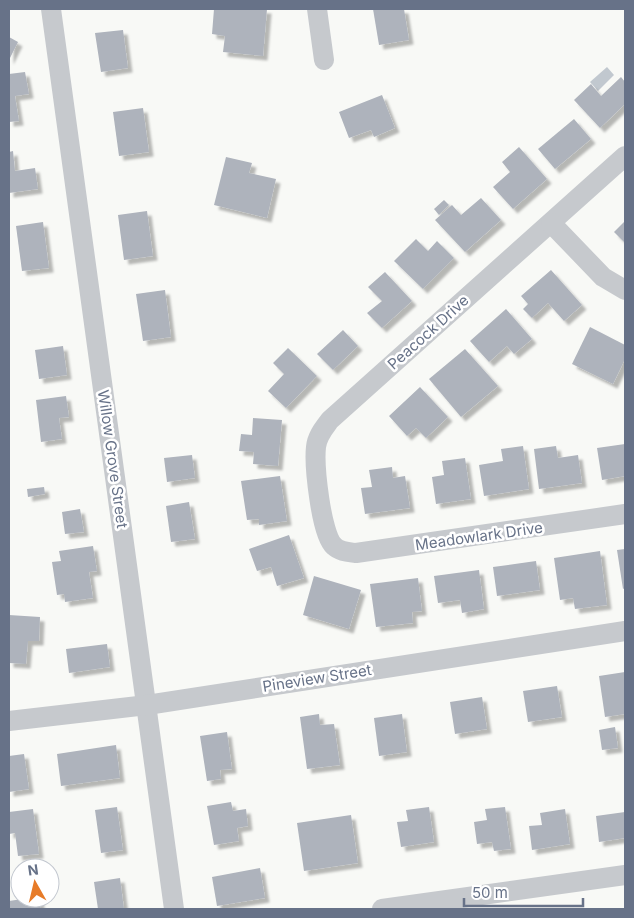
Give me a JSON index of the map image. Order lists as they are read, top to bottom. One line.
{"streets":{"street":["Peacock Drive","Willow Grove Street","Meadowlark Drive","Pineview Street"]},"crossings":[["Peacock Drive","Meadowlark Drive"],["Willow Grove Street","Pineview Street"]],"scale_bar":"50 m","north":"top"}
